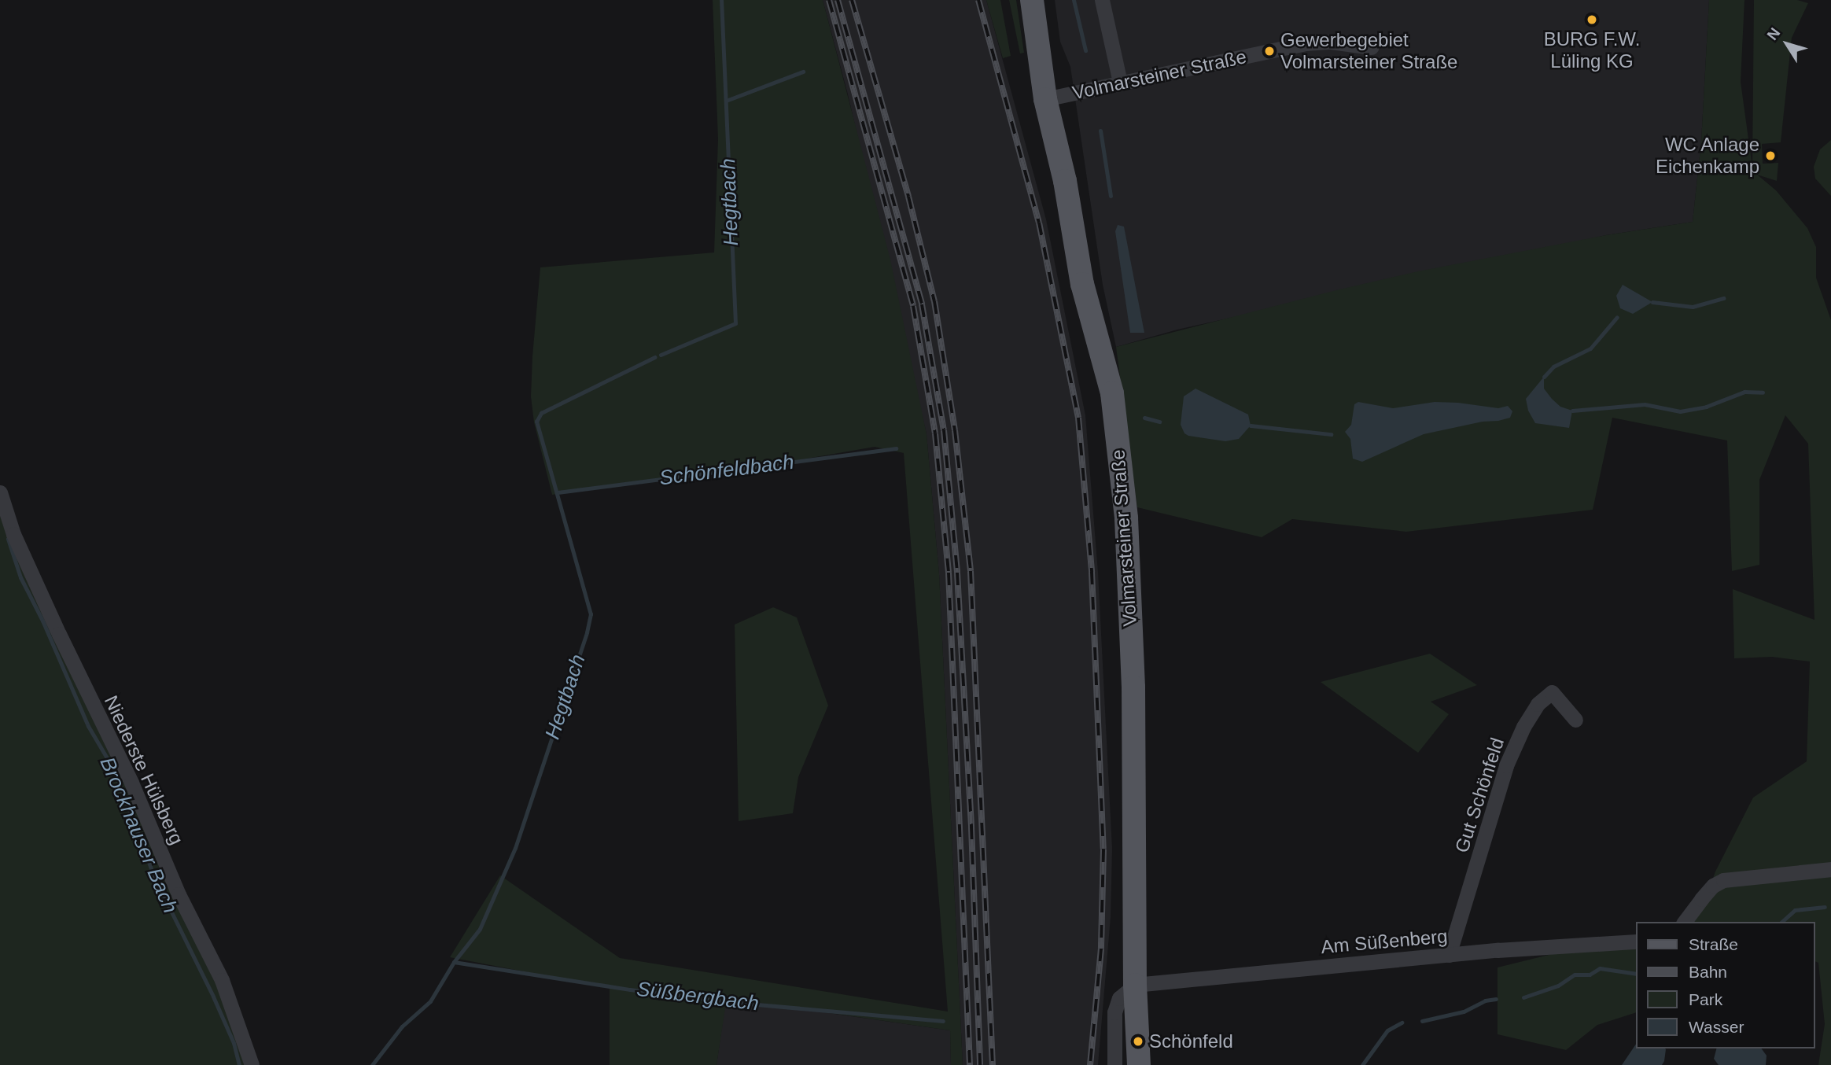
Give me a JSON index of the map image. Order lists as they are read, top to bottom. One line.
{"streets":{"main road":["Volmarsteiner Straße"],"street":["Niederste Hülsberg","Gut Schönfeld","Am Süßenberg"]},"crossings":[["Volmarsteiner Straße","Am Süßenberg"],["Gut Schönfeld","Am Süßenberg"]],"water":["Hegtbach","Schönfeldbach","Brockhauser Bach","Süßbergbach"],"places":["BURG F.W. Lüling KG","Gewerbegebiet Volmarsteiner Straße","WC Anlage Eichenkamp","Schönfeld"],"legend":["Straße","Bahn","Park","Wasser"],"north":"top left"}
